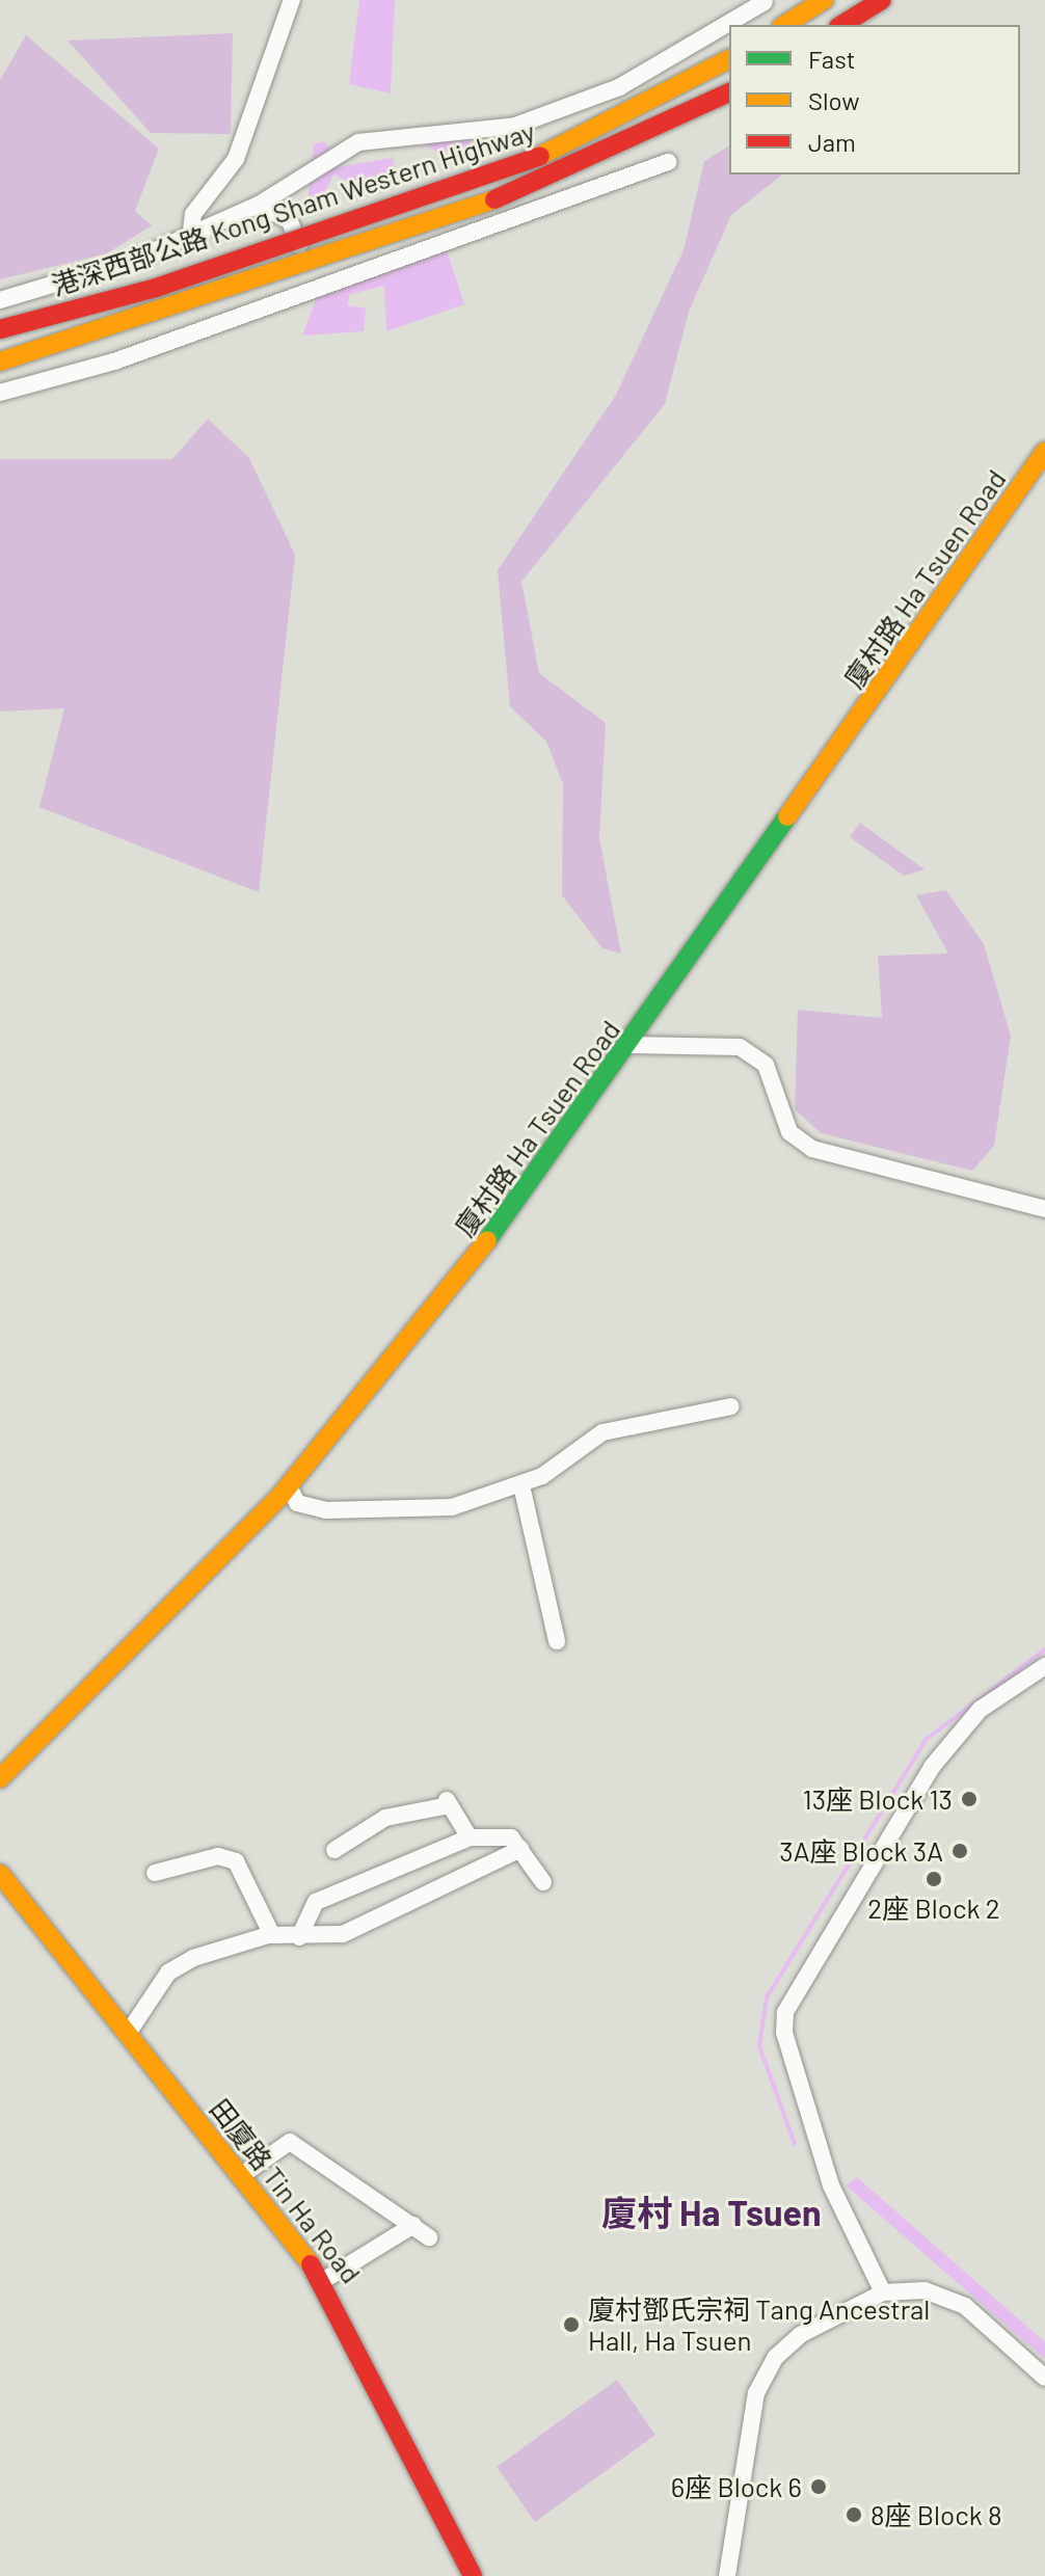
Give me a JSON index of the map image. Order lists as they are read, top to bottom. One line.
{"streets":{"main road":["港深西部公路 Kong Sham Western Highway","廈村路 Ha Tsuen Road","田廈路 Tin Ha Road"]},"districts":["廈村 Ha Tsuen"],"places":["13座 Block 13","3A座 Block 3A","2座 Block 2","廈村鄧氏宗祠 Tang Ancestral Hall, Ha Tsuen","6座 Block 6","8座 Block 8"],"legend":["Fast","Slow","Jam"]}
